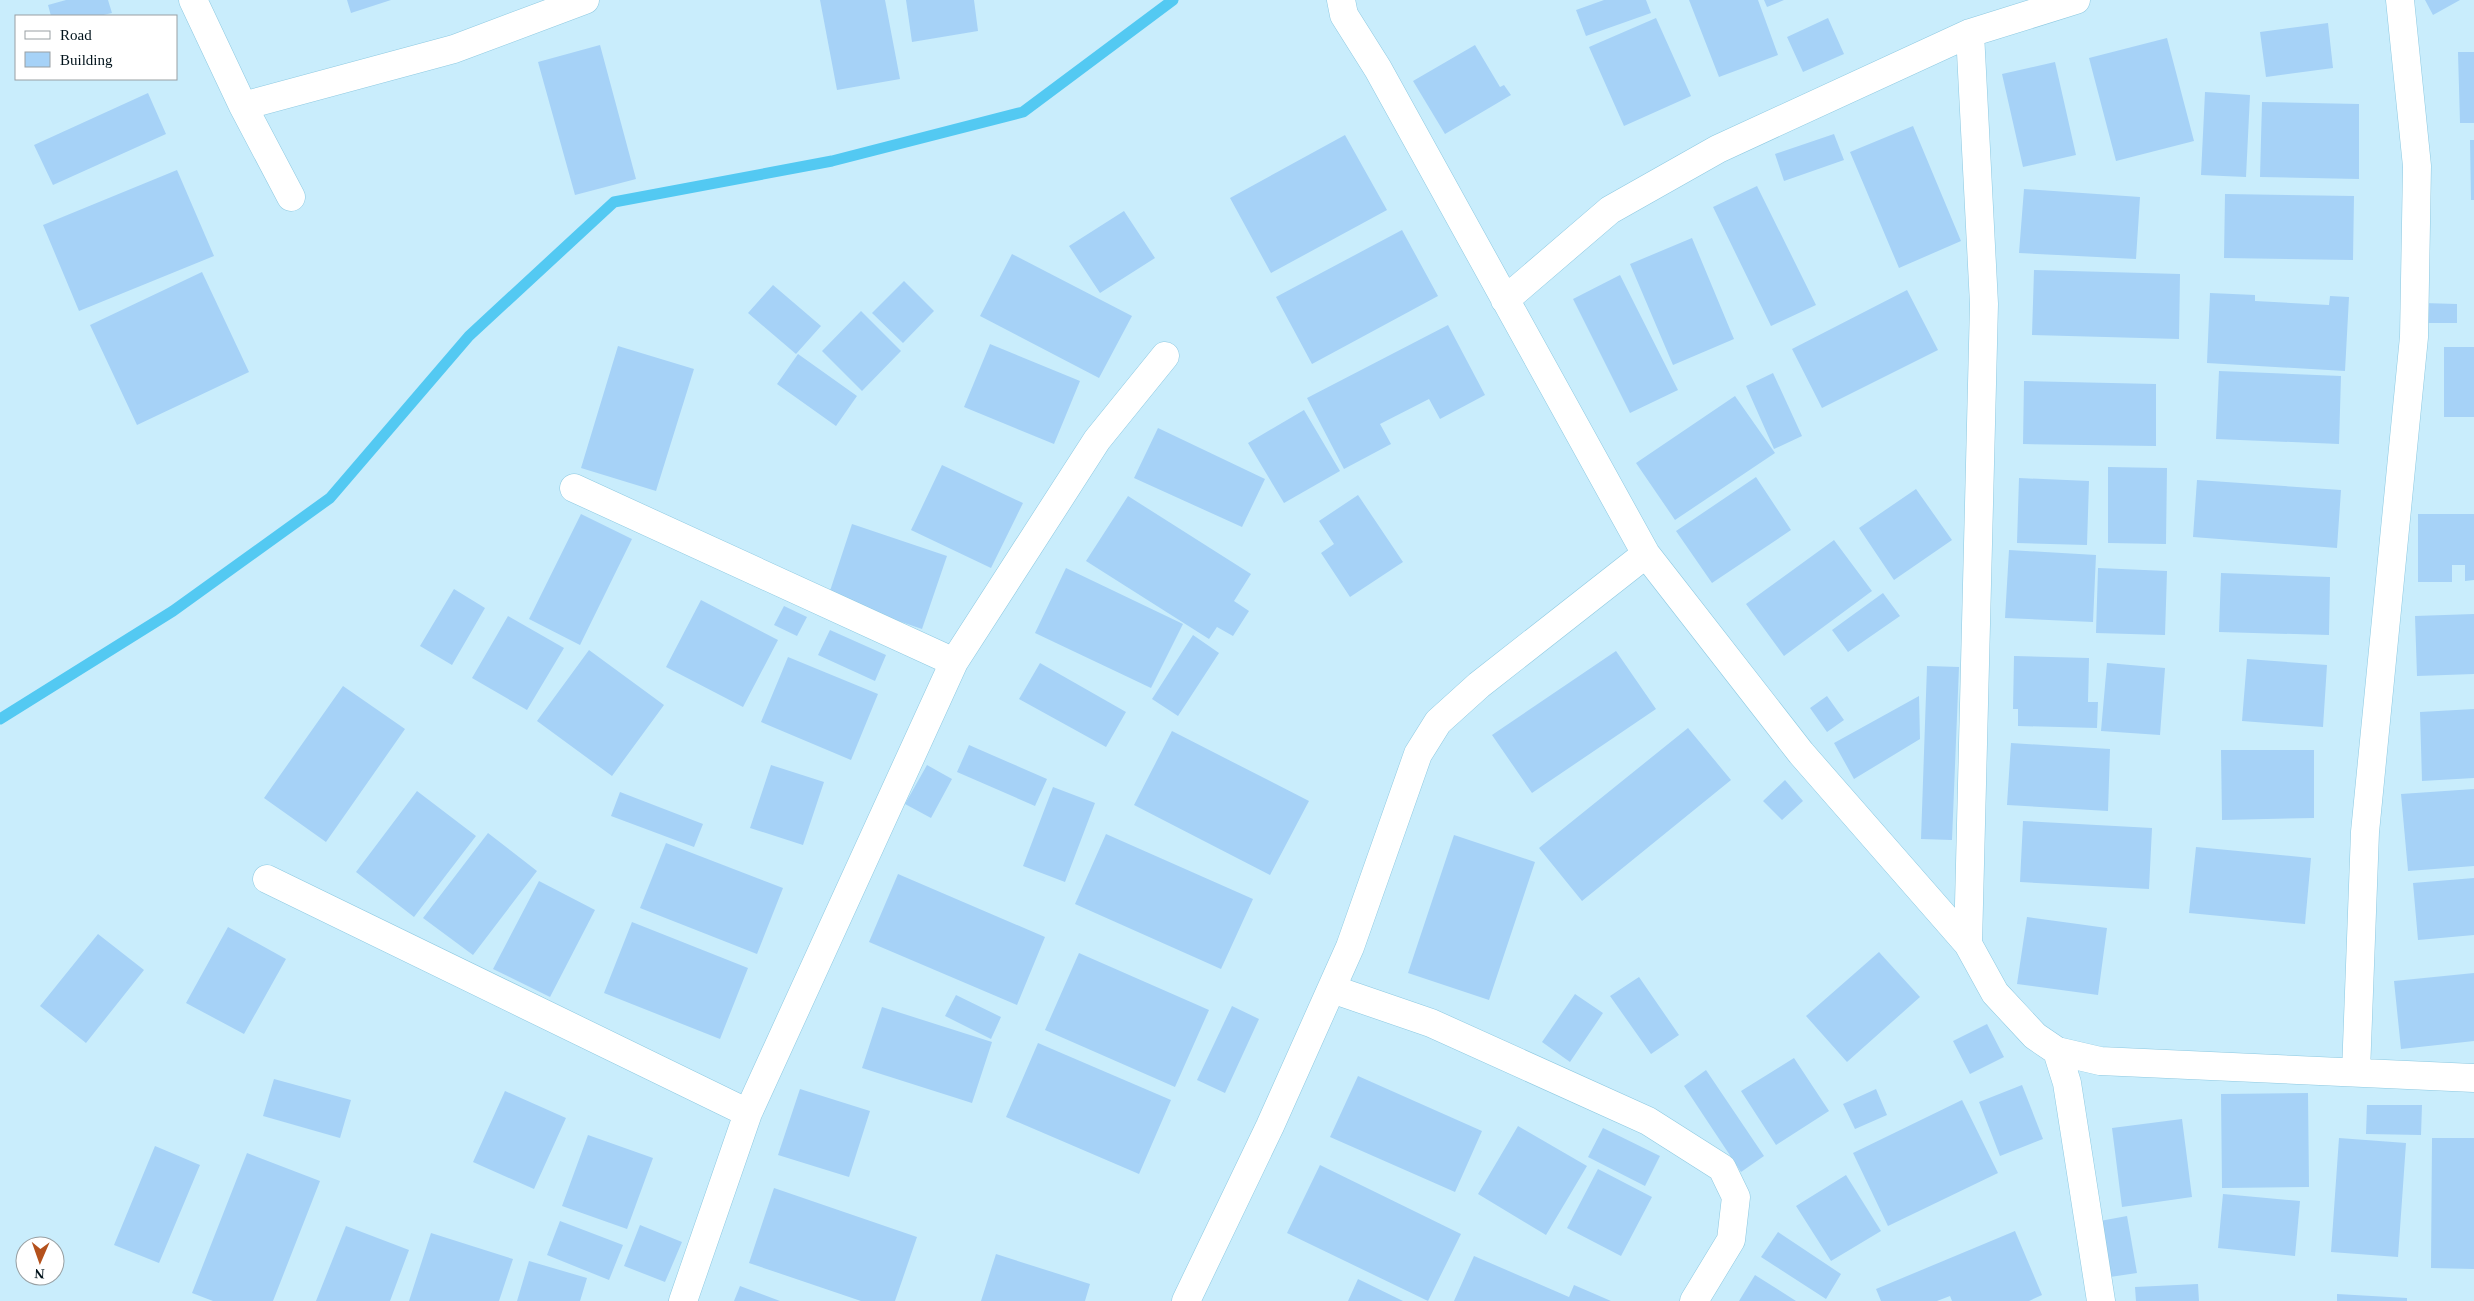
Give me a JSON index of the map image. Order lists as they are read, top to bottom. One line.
{"legend":["Road","Building"],"north":"bottom"}
